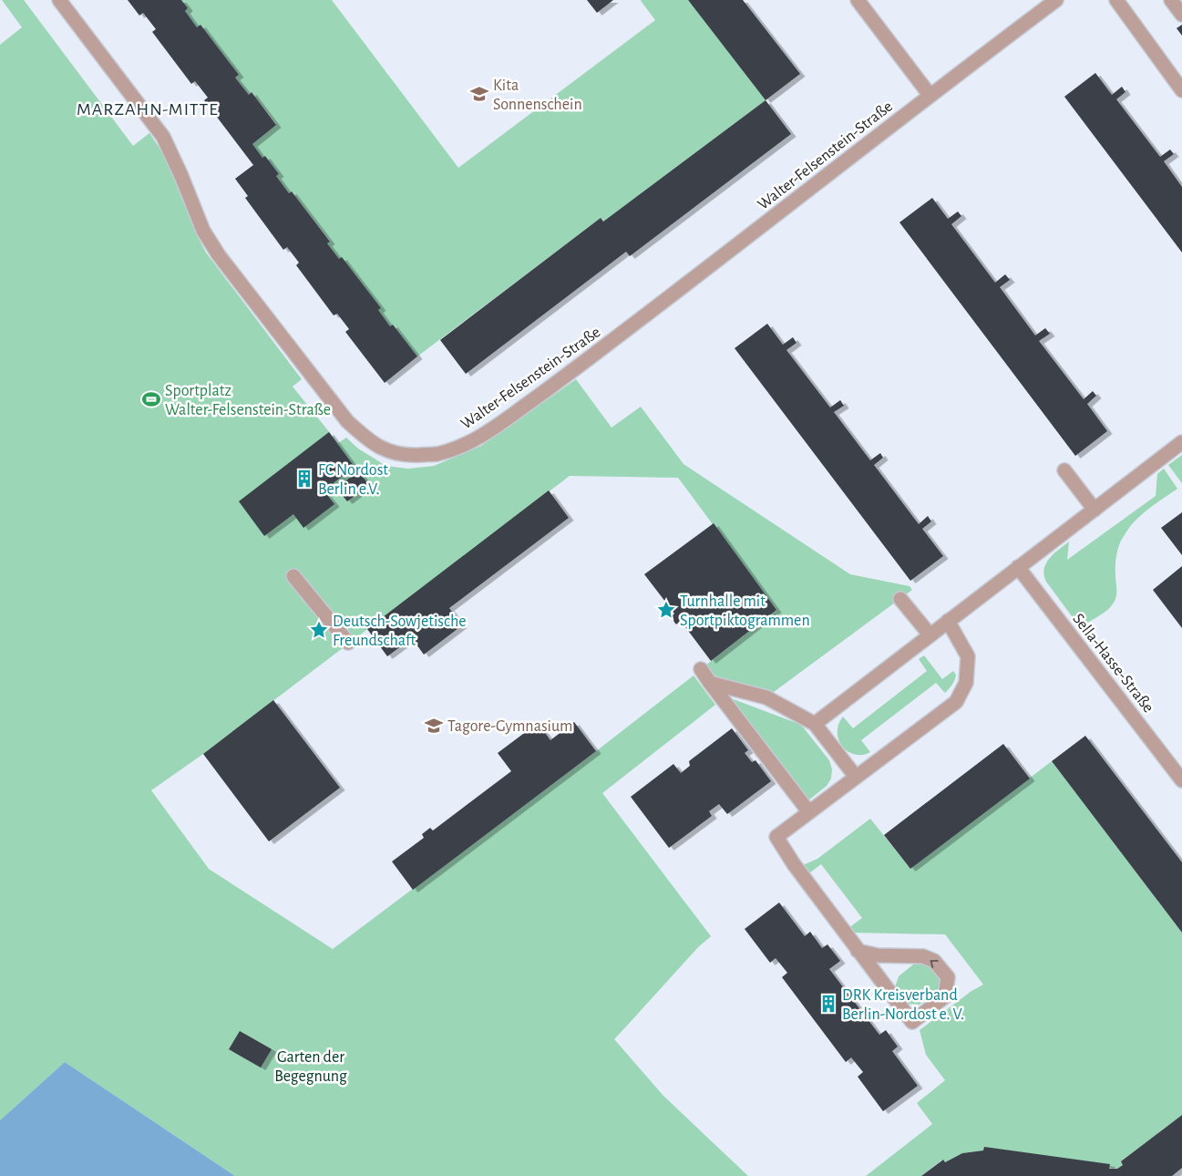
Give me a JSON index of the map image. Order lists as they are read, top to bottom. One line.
{"streets":{"street":["Walter-Felsenstein-Straße","Sella-Hasse-Straße"]},"districts":["MARZAHN-MITTE"],"parks":["Garten der Begegnung"],"places":{"school or university":["Kita Sonnenschein","Tagore-Gymnasium"],"sports":["Sportplatz Walter-Felsenstein-Straße"],"building":["FC Nordost Berlin e.V.","DRK Kreisverband Berlin-Nordost e. V."],"place":["Turnhalle mit Sportpiktogrammen","Deutsch-Sowjetische Freundschaft"]}}
